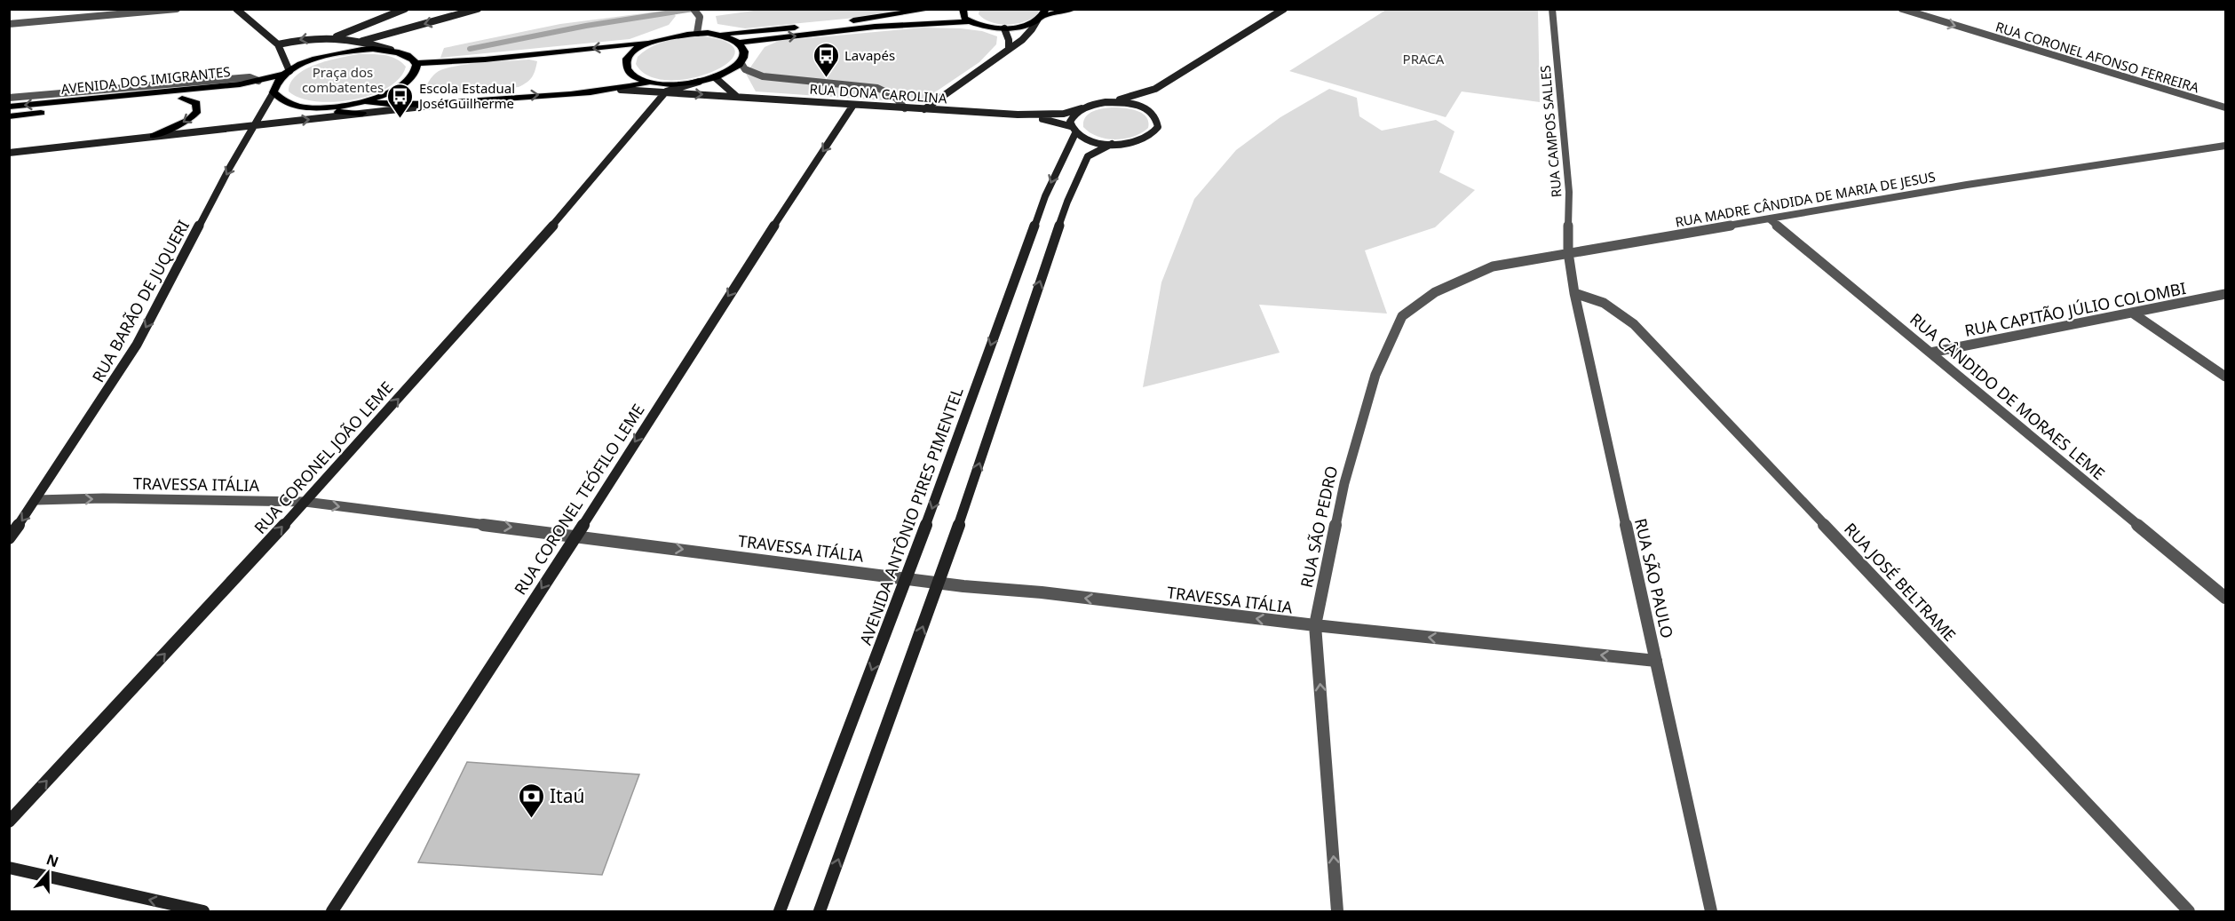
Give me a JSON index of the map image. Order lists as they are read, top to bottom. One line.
{"streets":{"main road":["AVENIDA DOS IMIGRANTES","RUA DONA CAROLINA"],"street":["RUA CORONEL AFONSO FERREIRA","RUA CAMPOS SALLES","RUA MADRE CÂNDIDA DE MARIA DE JESUS","RUA BARÃO DE JUQUERI","RUA CAPITÃO JÚLIO COLOMBI","RUA CÂNDIDO DE MORAES LEME","RUA CORONEL JOÃO LEME","TRAVESSA ITÁLIA","RUA CORONEL TEÓFILO LEME","AVENIDA ANTÔNIO PIRES PIMENTEL","RUA SÃO PEDRO","RUA SÃO PAULO","RUA JOSÉ BELTRAME"]},"crossings":[["RUA DONA CAROLINA","RUA BARÃO DE JUQUERI"],["RUA DONA CAROLINA","RUA CORONEL JOÃO LEME"],["RUA DONA CAROLINA","RUA CORONEL TEÓFILO LEME"],["RUA DONA CAROLINA","AVENIDA ANTÔNIO PIRES PIMENTEL"],["RUA CAMPOS SALLES","RUA MADRE CÂNDIDA DE MARIA DE JESUS"],["RUA CAMPOS SALLES","RUA SÃO PAULO"],["RUA MADRE CÂNDIDA DE MARIA DE JESUS","RUA CÂNDIDO DE MORAES LEME"],["RUA MADRE CÂNDIDA DE MARIA DE JESUS","RUA SÃO PEDRO"],["RUA MADRE CÂNDIDA DE MARIA DE JESUS","RUA SÃO PAULO"],["RUA BARÃO DE JUQUERI","TRAVESSA ITÁLIA"],["RUA CAPITÃO JÚLIO COLOMBI","RUA CÂNDIDO DE MORAES LEME"],["RUA CORONEL JOÃO LEME","TRAVESSA ITÁLIA"],["TRAVESSA ITÁLIA","RUA CORONEL TEÓFILO LEME"],["TRAVESSA ITÁLIA","AVENIDA ANTÔNIO PIRES PIMENTEL"],["TRAVESSA ITÁLIA","RUA SÃO PEDRO"],["TRAVESSA ITÁLIA","RUA SÃO PAULO"],["RUA SÃO PAULO","RUA JOSÉ BELTRAME"]],"one_way":["RUA CORONEL AFONSO FERREIRA","RUA BARÃO DE JUQUERI","RUA CORONEL JOÃO LEME","RUA CORONEL TEÓFILO LEME","RUA SÃO PEDRO"],"parks":["PRACA","Praça dos combatentes"],"places":{"bus stop":["Lavapés","Escola Estadual José Guilherme"],"bank":["Itaú"]},"north":"top"}
